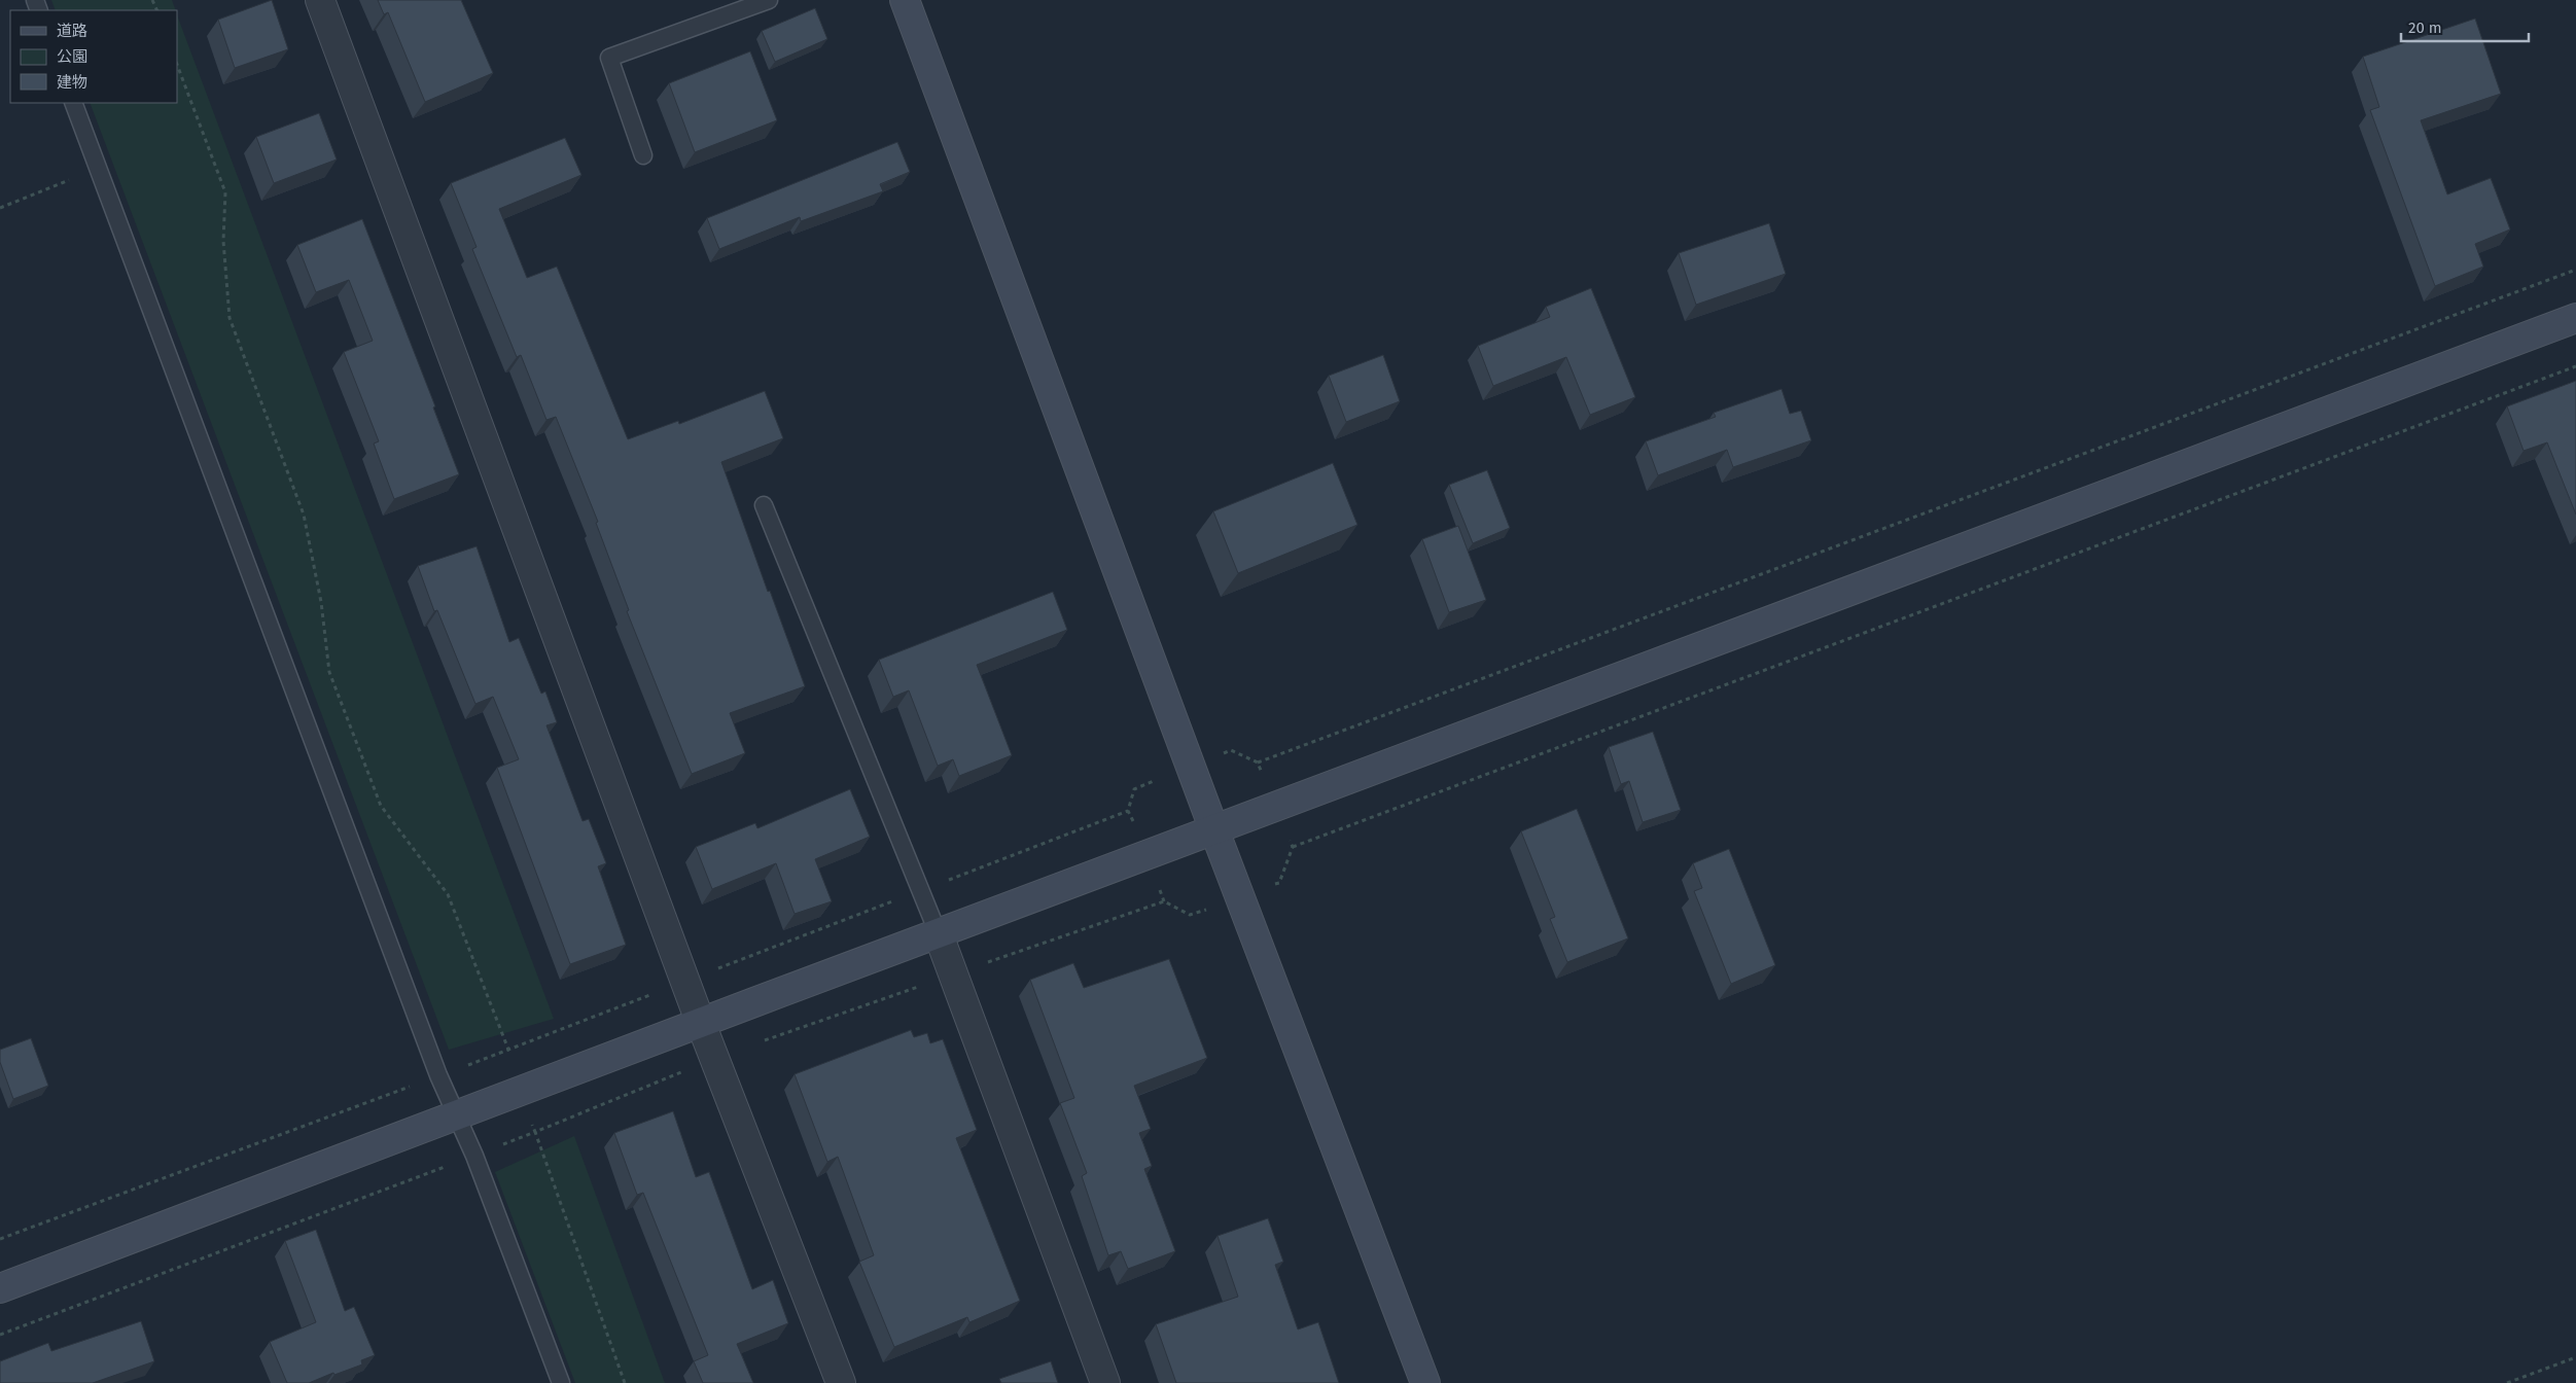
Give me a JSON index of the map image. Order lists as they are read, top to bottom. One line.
{"legend":["道路","公園","建物"],"scale_bar":"20 m"}
